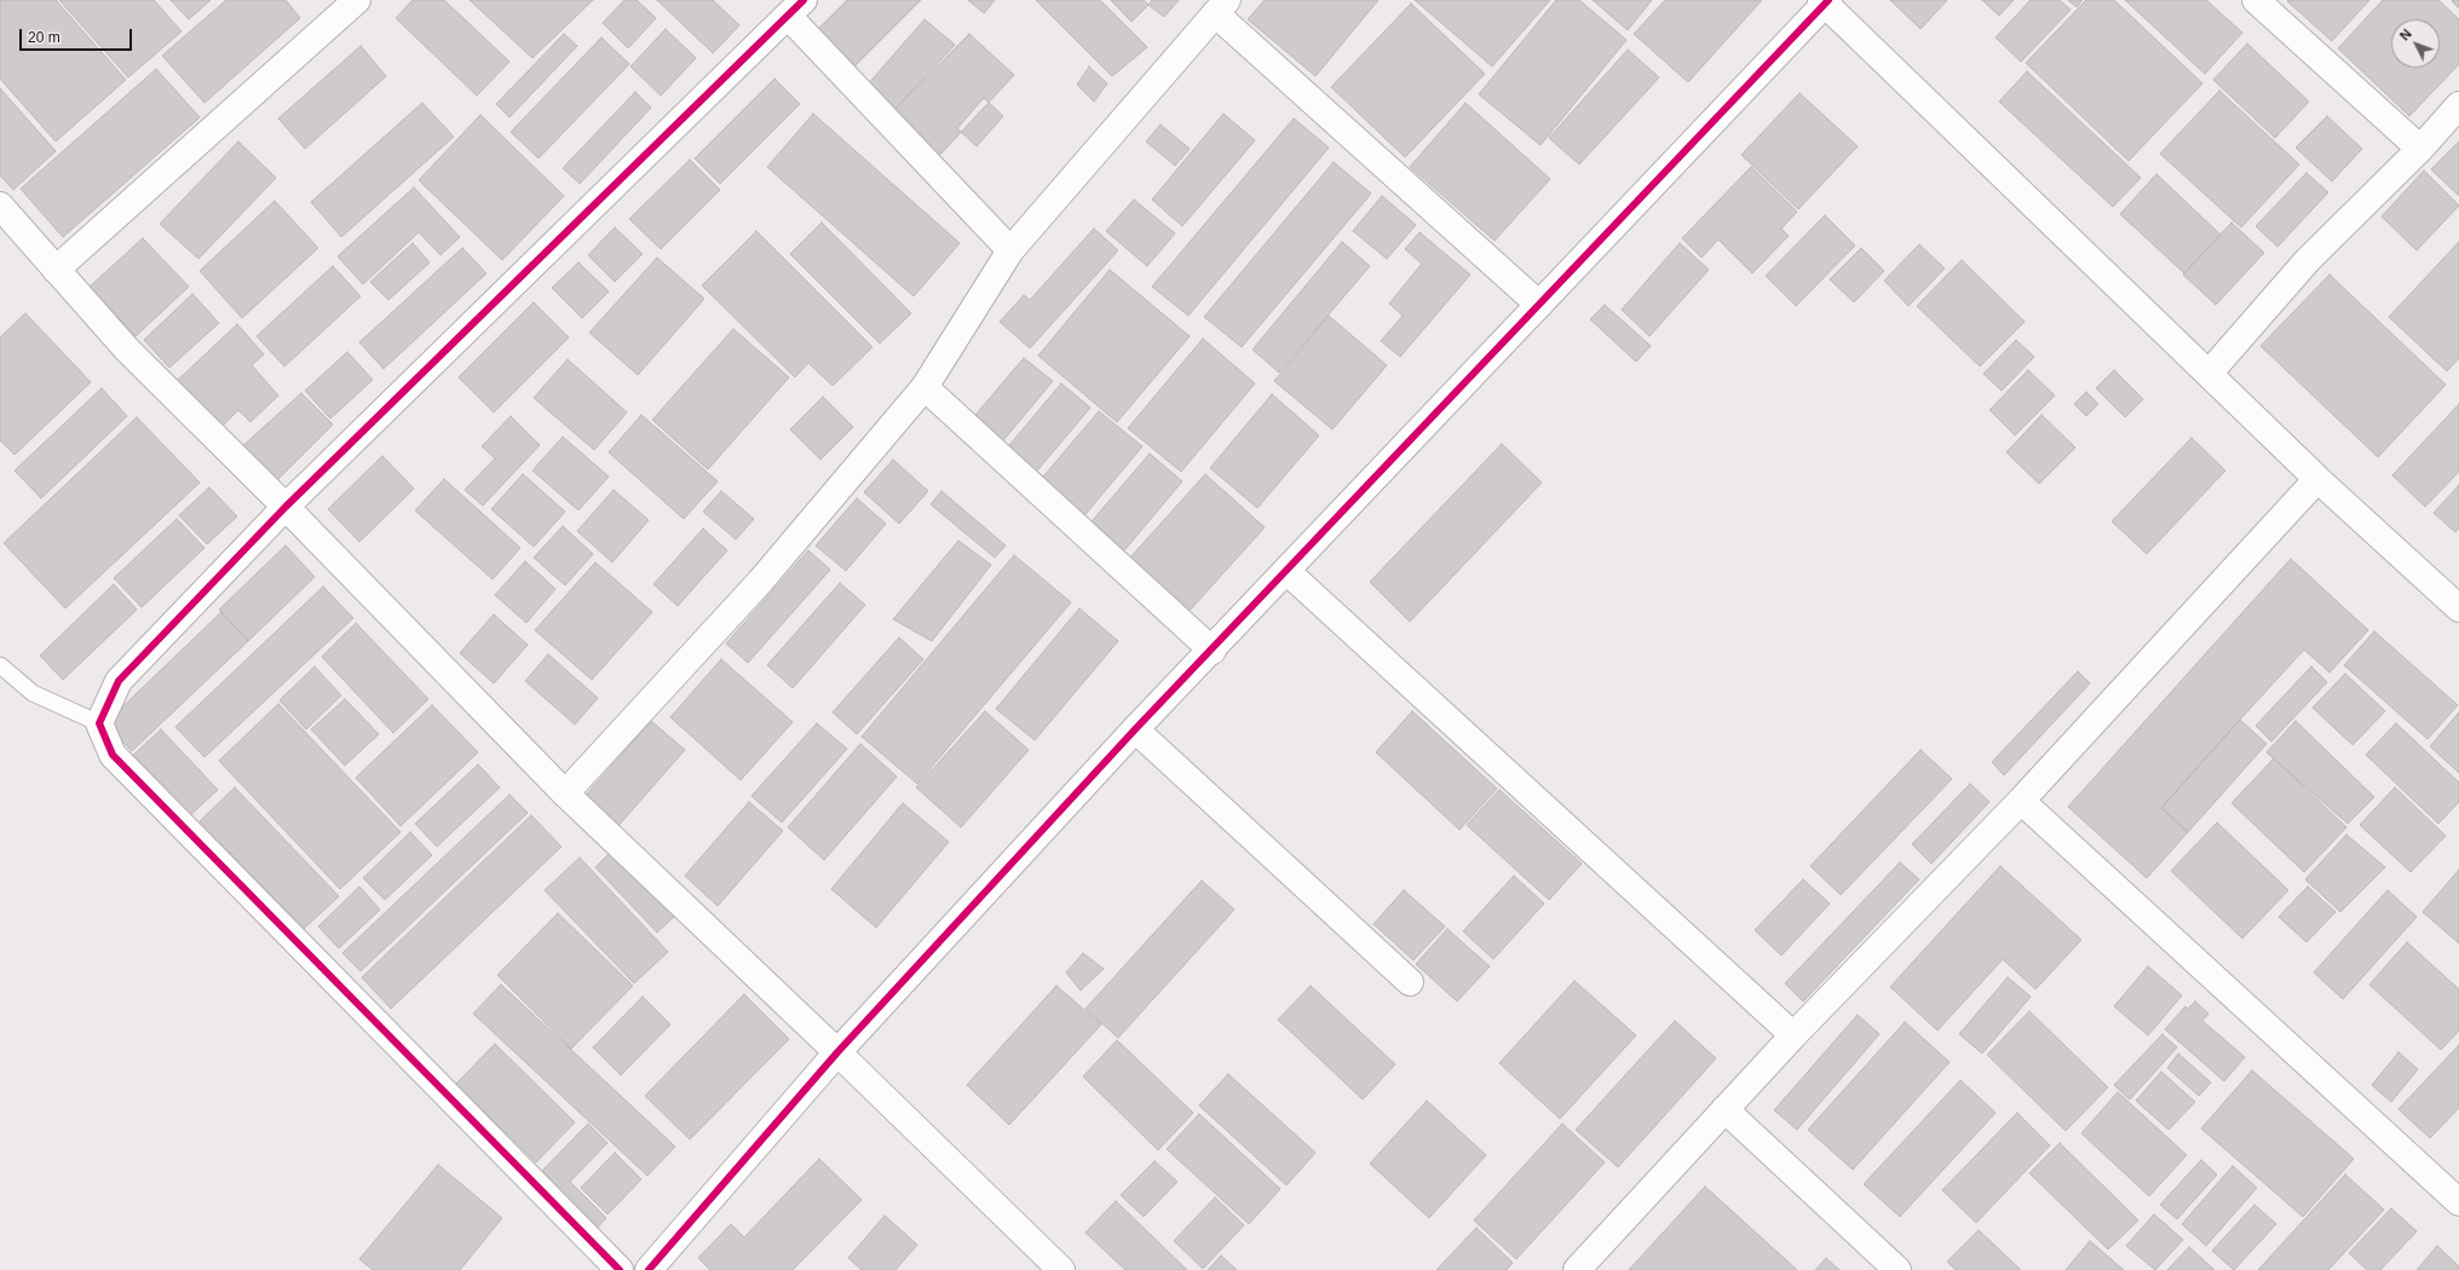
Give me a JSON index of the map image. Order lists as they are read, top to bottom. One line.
{"scale_bar":"20 m","north":"top left"}
